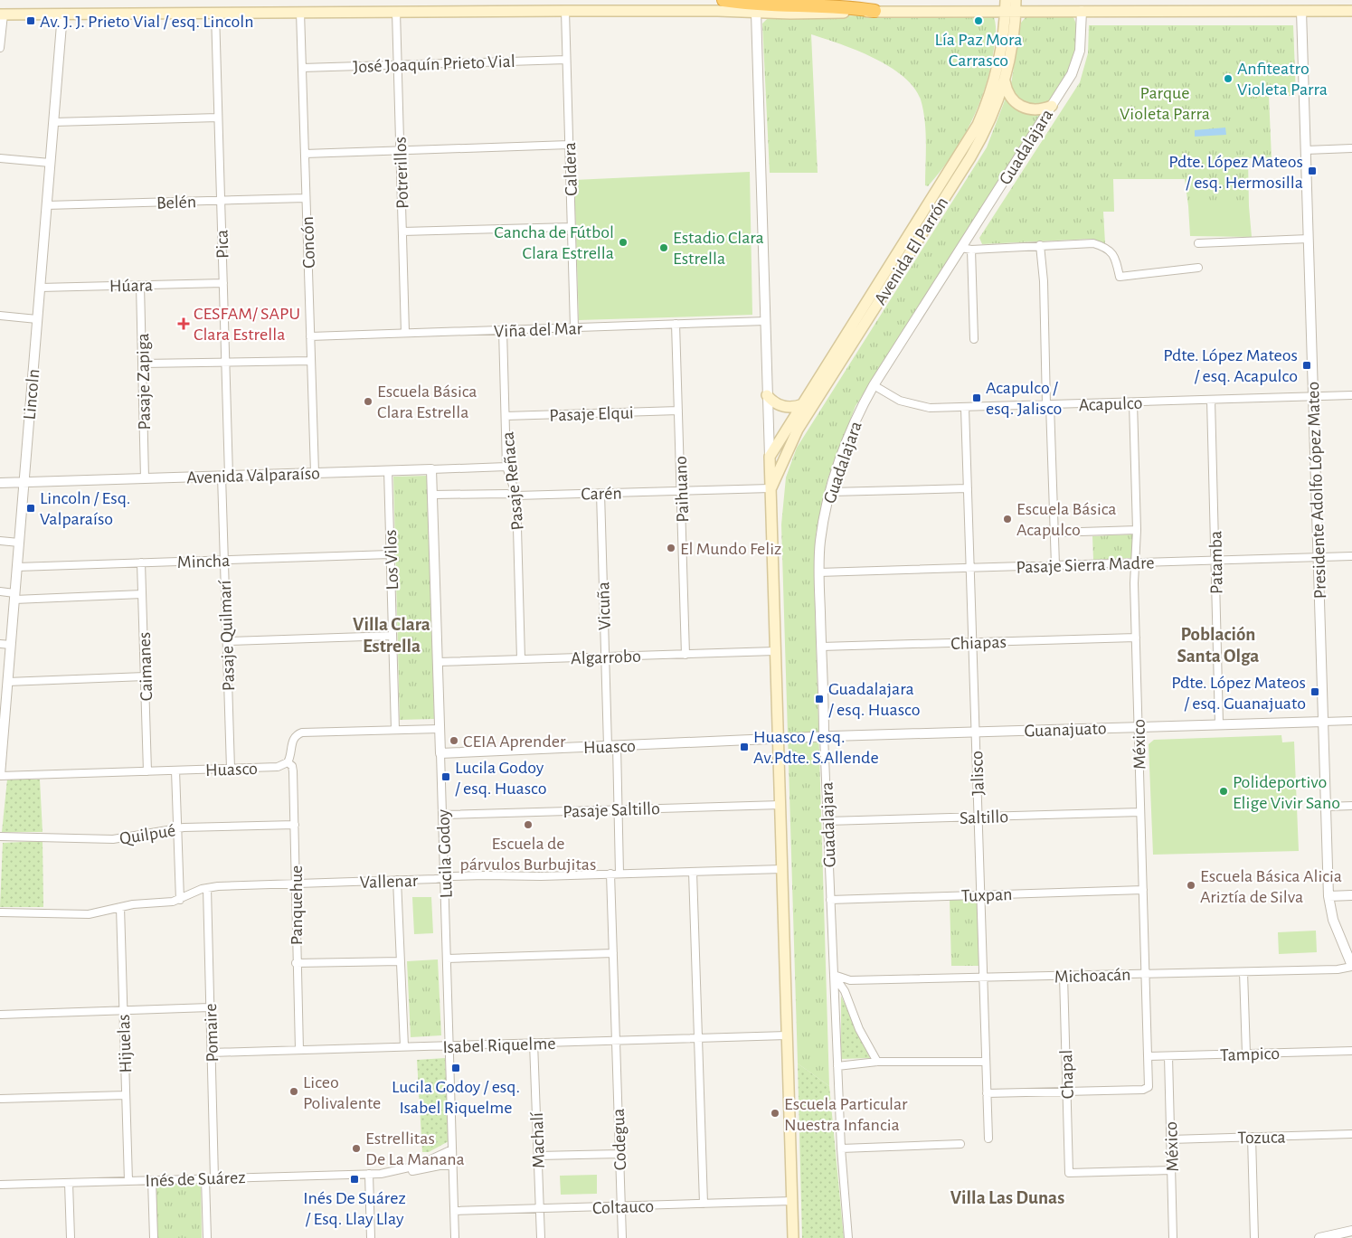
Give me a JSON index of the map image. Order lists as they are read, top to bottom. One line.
{"streets":{"main road":["Avenida El Parrón"],"street":["José Joaquín Prieto Vial","Guadalajara","Caldera","Potrerillos","Belén","Concón","Pica","Húara","Viña del Mar","Pasaje Zapiga","Lincoln","Acapulco","Pasaje Elqui","Avenida Valparaíso","Pasaje Reñaca","Paihuano","Presidente Adolfo López Mateo","Carén","Los Vilos","Mincha","Patamba","Pasaje Sierra Madre","Vicuña","Pasaje Quilmarí","Chiapas","Algarrobo","Caimanes","Guanajuato","México","Huasco","Jalisco","Pasaje Saltillo","Saltillo","Quilpué","Lucila Godoy","Vallenar","Tuxpan","Panquehue","Michoacán","Pomaire","Hijuelas","Isabel Riquelme","Tampico","Chapal","Tozuca","Codegua","Machalí","Inés de Suárez","Coltauco"]},"crossings":[["José Joaquín Prieto Vial","Caldera"],["José Joaquín Prieto Vial","Potrerillos"],["José Joaquín Prieto Vial","Concón"],["Guadalajara","Acapulco"],["Guadalajara","Pasaje Sierra Madre"],["Guadalajara","Chiapas"],["Guadalajara","Guanajuato"],["Guadalajara","Saltillo"],["Guadalajara","Tuxpan"],["Guadalajara","Michoacán"],["Caldera","Viña del Mar"],["Potrerillos","Viña del Mar"],["Belén","Concón"],["Belén","Pica"],["Belén","Lincoln"],["Concón","Viña del Mar"],["Concón","Avenida Valparaíso"],["Pica","Húara"],["Pica","Avenida Valparaíso"],["Pica","Pasaje Quilmarí"],["Avenida El Parrón","Carén"],["Húara","Pasaje Zapiga"],["Húara","Lincoln"],["Viña del Mar","Pasaje Reñaca"],["Viña del Mar","Paihuano"],["Pasaje Zapiga","Avenida Valparaíso"],["Lincoln","Avenida Valparaíso"],["Lincoln","Mincha"],["Lincoln","Huasco"],["Acapulco","Presidente Adolfo López Mateo"],["Acapulco","Patamba"],["Acapulco","México"],["Acapulco","Jalisco"],["Pasaje Elqui","Pasaje Reñaca"],["Pasaje Elqui","Paihuano"],["Avenida Valparaíso","Pasaje Reñaca"],["Avenida Valparaíso","Los Vilos"],["Avenida Valparaíso","Pasaje Quilmarí"],["Avenida Valparaíso","Lucila Godoy"],["Pasaje Reñaca","Carén"],["Pasaje Reñaca","Algarrobo"],["Paihuano","Carén"],["Paihuano","Algarrobo"],["Presidente Adolfo López Mateo","Pasaje Sierra Madre"],["Presidente Adolfo López Mateo","Guanajuato"],["Presidente Adolfo López Mateo","Michoacán"],["Carén","Vicuña"],["Carén","Lucila Godoy"],["Los Vilos","Mincha"],["Mincha","Pasaje Quilmarí"],["Mincha","Caimanes"],["Patamba","Pasaje Sierra Madre"],["Patamba","Guanajuato"],["Pasaje Sierra Madre","México"],["Pasaje Sierra Madre","Jalisco"],["Vicuña","Algarrobo"],["Vicuña","Huasco"],["Vicuña","Pasaje Saltillo"],["Vicuña","Vallenar"],["Pasaje Quilmarí","Huasco"],["Chiapas","México"],["Chiapas","Jalisco"],["Algarrobo","Lucila Godoy"],["Caimanes","Huasco"],["Guanajuato","México"],["Guanajuato","Huasco"],["Guanajuato","Jalisco"],["México","Saltillo"],["México","Tuxpan"],["México","Michoacán"],["México","Tampico"],["México","Chapal"],["México","Tozuca"],["Huasco","Lucila Godoy"],["Huasco","Panquehue"],["Jalisco","Saltillo"],["Jalisco","Tuxpan"],["Jalisco","Michoacán"],["Pasaje Saltillo","Lucila Godoy"],["Quilpué","Panquehue"],["Lucila Godoy","Vallenar"],["Lucila Godoy","Isabel Riquelme"],["Lucila Godoy","Inés de Suárez"],["Lucila Godoy","Coltauco"],["Vallenar","Panquehue"],["Vallenar","Pomaire"],["Vallenar","Hijuelas"],["Vallenar","Codegua"],["Panquehue","Isabel Riquelme"],["Michoacán","Chapal"],["Pomaire","Isabel Riquelme"],["Pomaire","Inés de Suárez"],["Hijuelas","Inés de Suárez"],["Isabel Riquelme","Codegua"],["Isabel Riquelme","Machalí"],["Codegua","Coltauco"],["Machalí","Coltauco"]],"districts":["Villa Clara Estrella","Población Santa Olga","Villa Las Dunas"],"parks":["Parque Violeta Parra"],"places":{"transit":["Av. J. J. Prieto Vial / esq. Lincoln","Pdte. López Mateos / esq. Hermosilla","Pdte. López Mateos / esq. Acapulco","Acapulco / esq. Jalisco","Lincoln / Esq. Valparaíso","Pdte. López Mateos / esq. Guanajuato","Guadalajara / esq. Huasco","Huasco / esq. Av.Pdte. S.Allende","Lucila Godoy / esq. Huasco","Lucila Godoy / esq. Isabel Riquelme","Inés De Suárez / Esq. Llay Llay"],"other":["Lía Paz Mora Carrasco","Anfiteatro Violeta Parra","Cancha de Fútbol Clara Estrella","Estadio Clara Estrella","Escuela Básica Clara Estrella","Escuela Básica Acapulco","El Mundo Feliz","CEIA Aprender","Polideportivo Elige Vivir Sano","Escuela de párvulos Burbujitas","Escuela Básica Alicia Ariztía de Silva","Liceo Polivalente","Escuela Particular Nuestra Infancia","Estrellitas De La Manana"],"health":["CESFAM/ SAPU Clara Estrella"]}}
